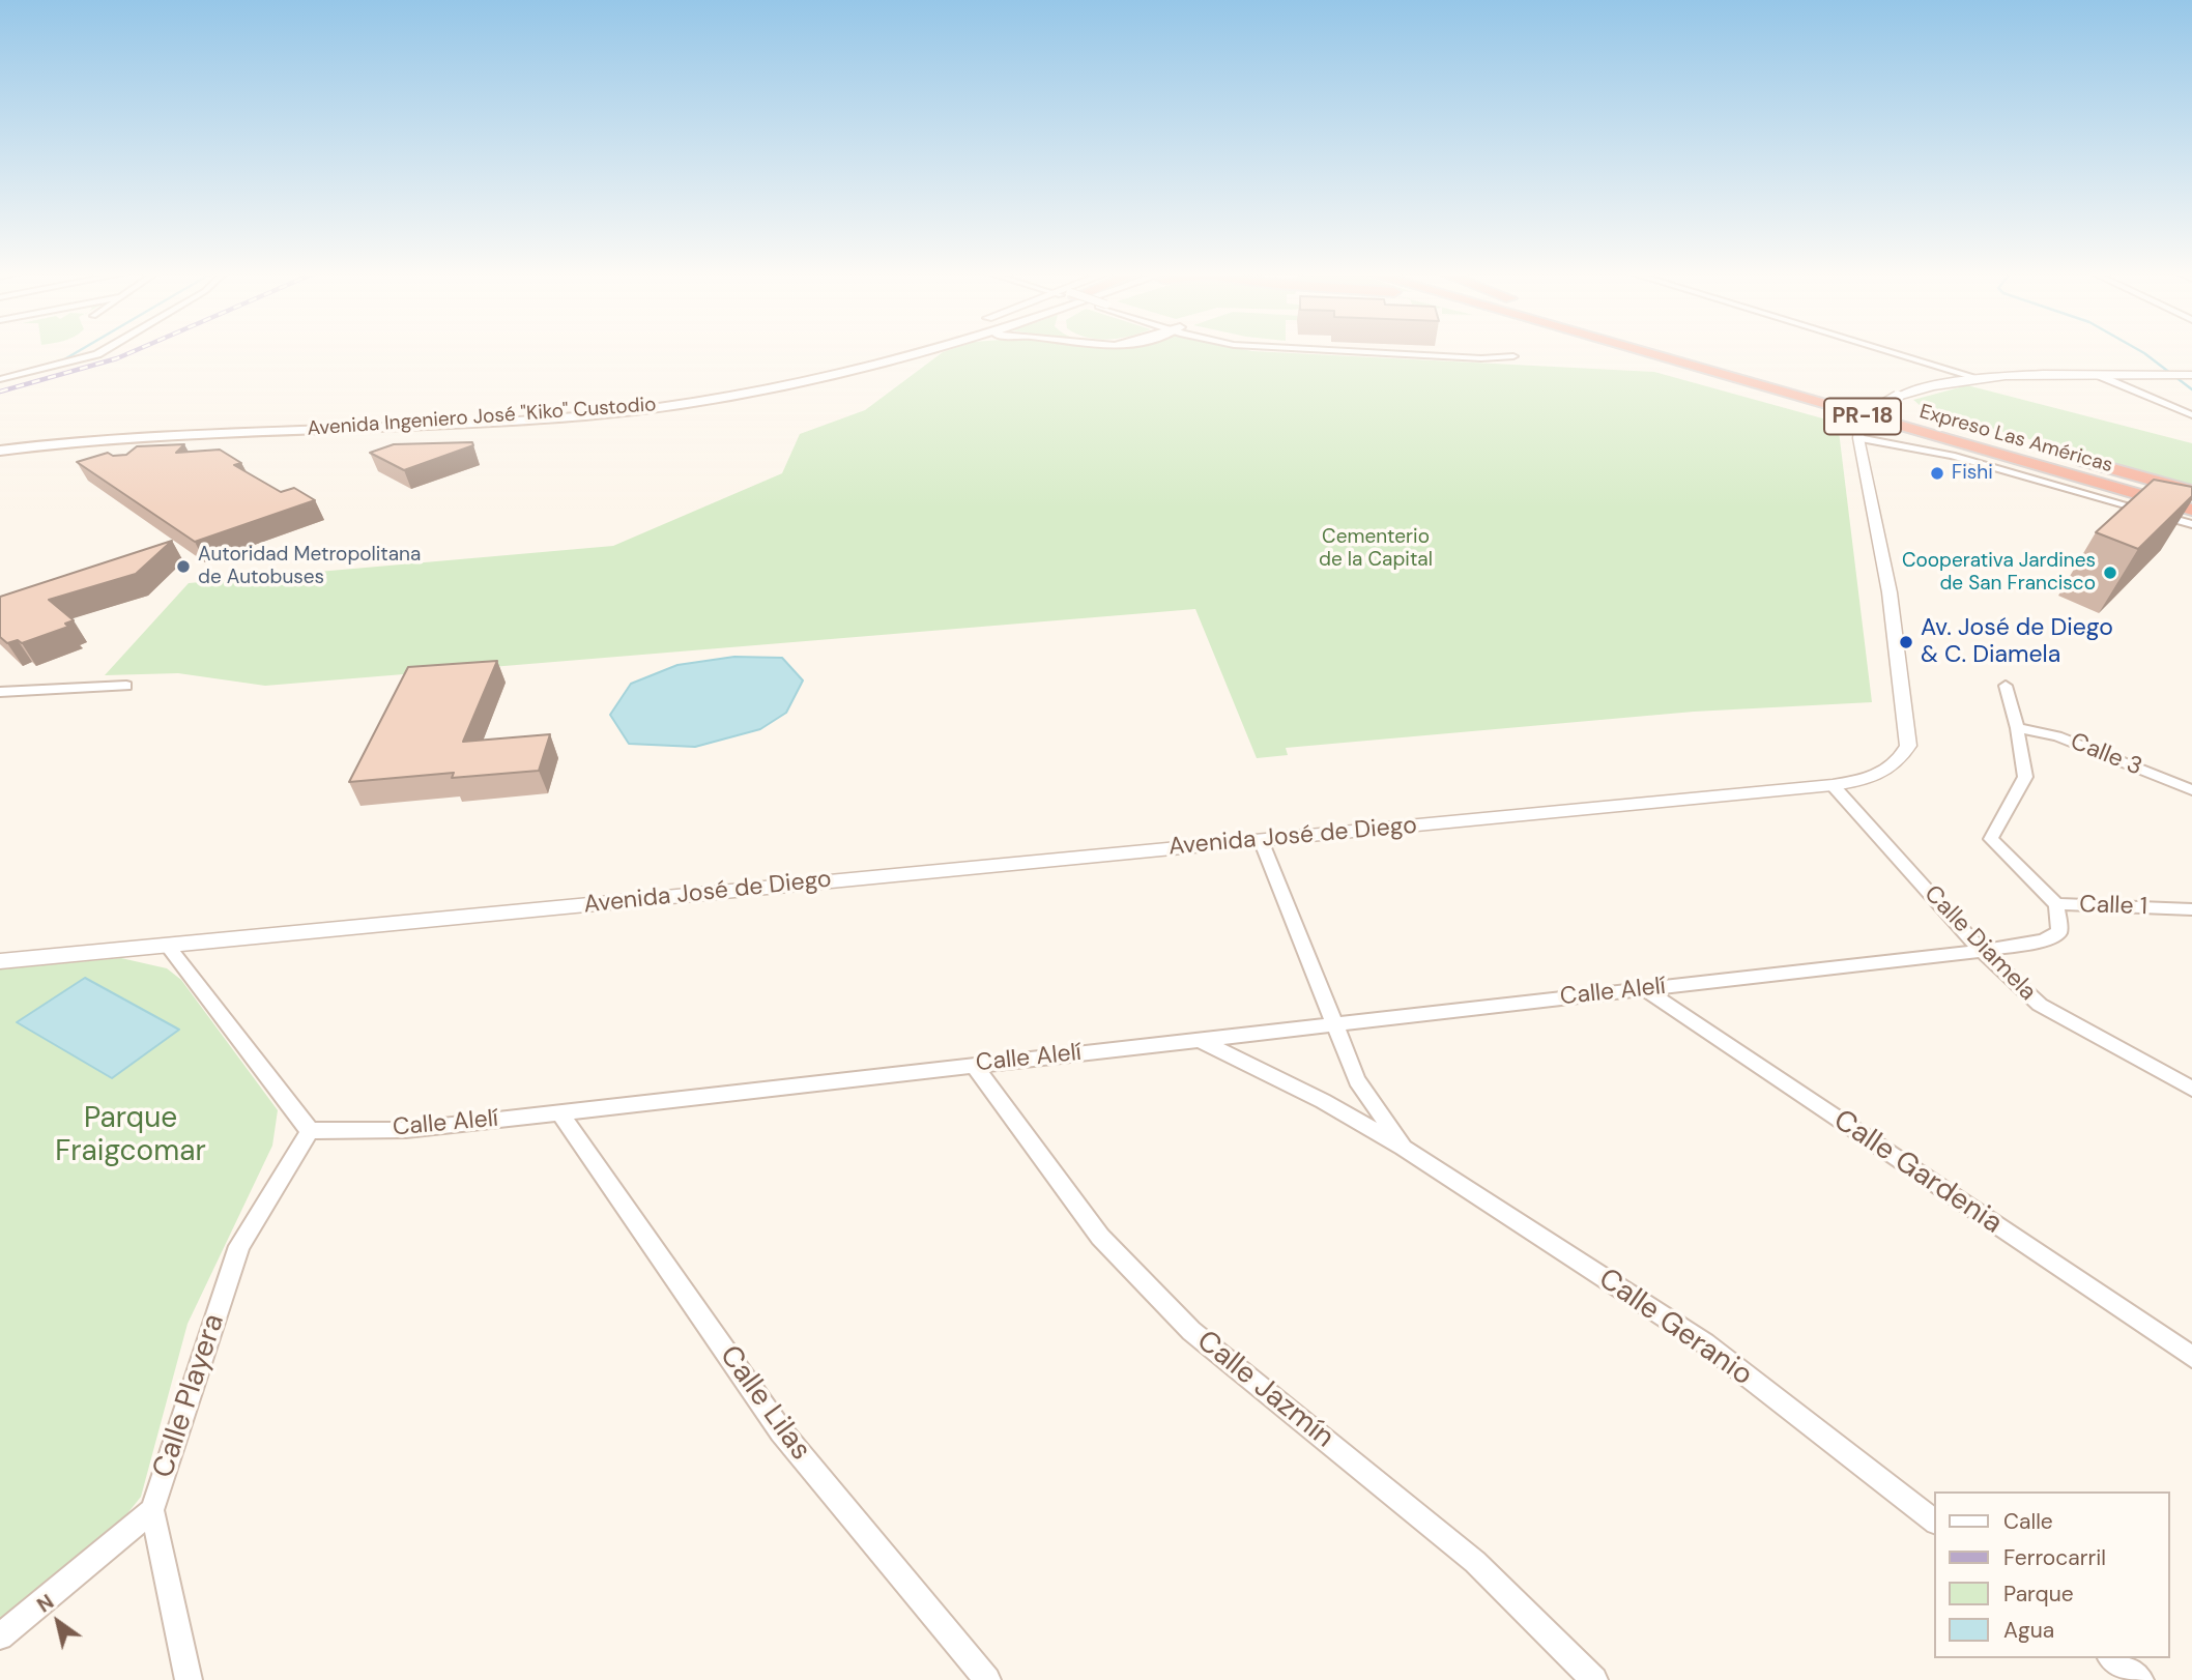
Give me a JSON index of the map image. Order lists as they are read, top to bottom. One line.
{"streets":{"highway":["PR-18","Expreso Las Américas"],"main road":["Avenida Ingeniero José \"Kiko\" Custodio"],"street":["Calle 3","Avenida José de Diego","Calle 1","Calle Diamela","Calle Alelí","Calle Gardenia","Calle Geranio","Calle Jazmín","Calle Playera","Calle Lilas"]},"crossings":[["Avenida José de Diego","Calle Diamela"],["Avenida José de Diego","Calle Geranio"],["Calle 1","Calle Diamela"],["Calle 1","Calle Alelí"],["Calle Diamela","Calle Alelí"],["Calle Alelí","Calle Gardenia"],["Calle Alelí","Calle Geranio"],["Calle Alelí","Calle Jazmín"],["Calle Alelí","Calle Playera"],["Calle Alelí","Calle Lilas"]],"parks":["Cementerio de la Capital","Parque Fraigcomar"],"places":["Fishi","Autoridad Metropolitana de Autobuses","Cooperativa Jardines de San Francisco","Av. José de Diego & C. Diamela"],"legend":["Calle","Ferrocarril","Parque","Agua"],"north":"top left"}
